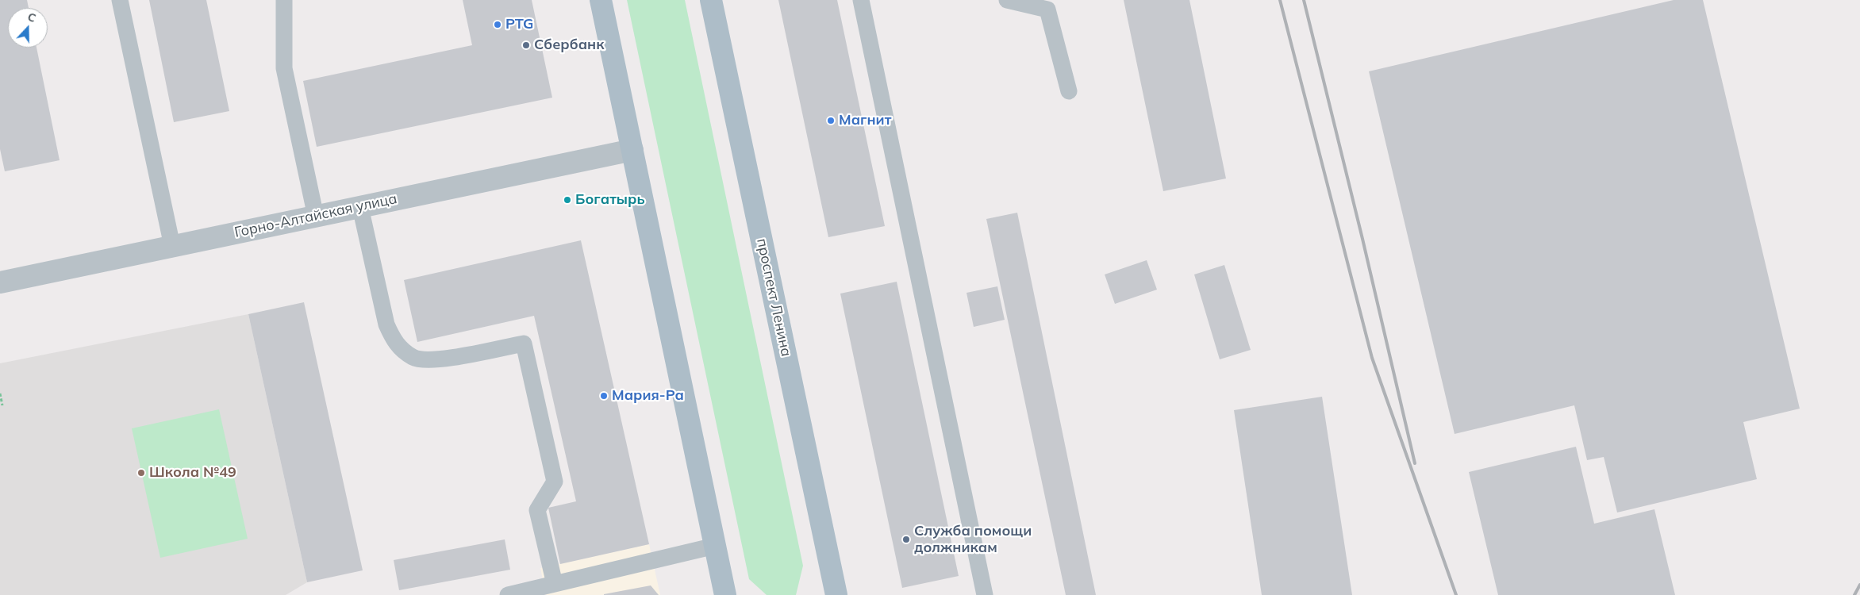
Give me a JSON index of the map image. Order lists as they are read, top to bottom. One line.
{"streets":{"main road":["проспект Ленина"],"street":["Горно-Алтайская улица"]},"places":["PTG","Сбербанк","Магнит","Богатырь","Мария-Ра","Школа №49","Служба помощи должникам"],"north":"top"}
